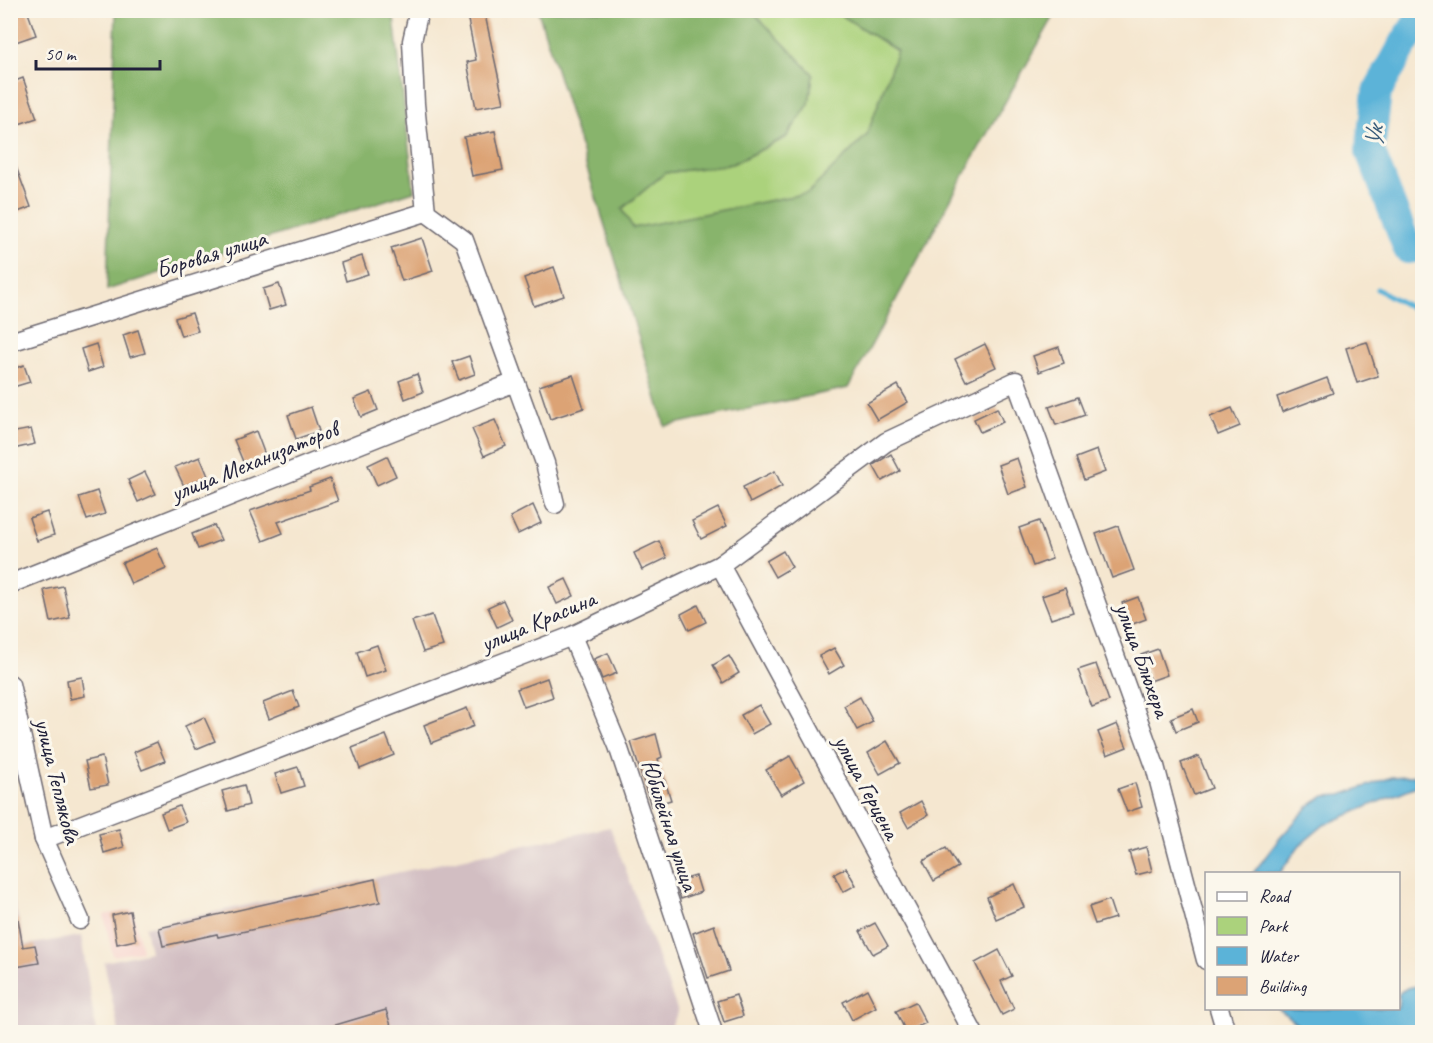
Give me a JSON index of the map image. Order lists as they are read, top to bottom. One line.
{"streets":{"street":["Боровая улица","улица Механизаторов","улица Красина","улица Блюхера","улица Теплякова","улица Герцена","Юбилейная улица"]},"crossings":[["улица Красина","улица Блюхера"],["улица Красина","улица Теплякова"],["улица Красина","улица Герцена"],["улица Красина","Юбилейная улица"]],"water":["Ук"],"legend":["Road","Park","Water","Building"],"scale_bar":"50 m"}
